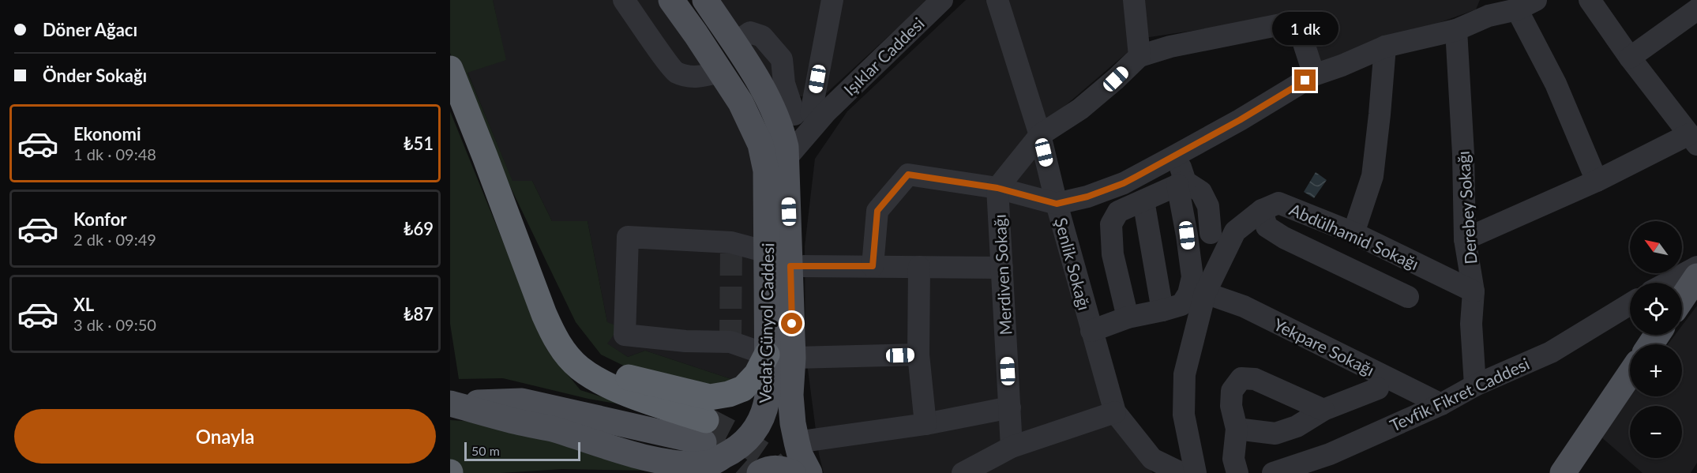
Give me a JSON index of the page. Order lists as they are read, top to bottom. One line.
{"streets":{"main road":["Vedat Günyol Caddesi"],"street":["Işıklar Caddesi","Derebey Sokağı","Abdülhamid Sokağı","Şenlik Sokağı","Merdiven Sokağı","Yekpare Sokağı","Tevfik Fikret Caddesi"]},"crossings":[["Işıklar Caddesi","Vedat Günyol Caddesi"],["Derebey Sokağı","Abdülhamid Sokağı"],["Derebey Sokağı","Tevfik Fikret Caddesi"],["Abdülhamid Sokağı","Yekpare Sokağı"],["Yekpare Sokağı","Tevfik Fikret Caddesi"]],"scale_bar":"50 m","north":"top left","page":{"banner":["Döner Ağacı","Önder Sokağı"],"bubble":"1 dk","list":[{"name":"Ekonomi","note":"1 dk · 09:48","value":"₺51"},{"name":"Konfor","note":"2 dk · 09:49","value":"₺69"},{"name":"XL","note":"3 dk · 09:50","value":"₺87"}],"map_buttons":["+","−"],"buttons":"Onayla","scale":"50 m"}}
